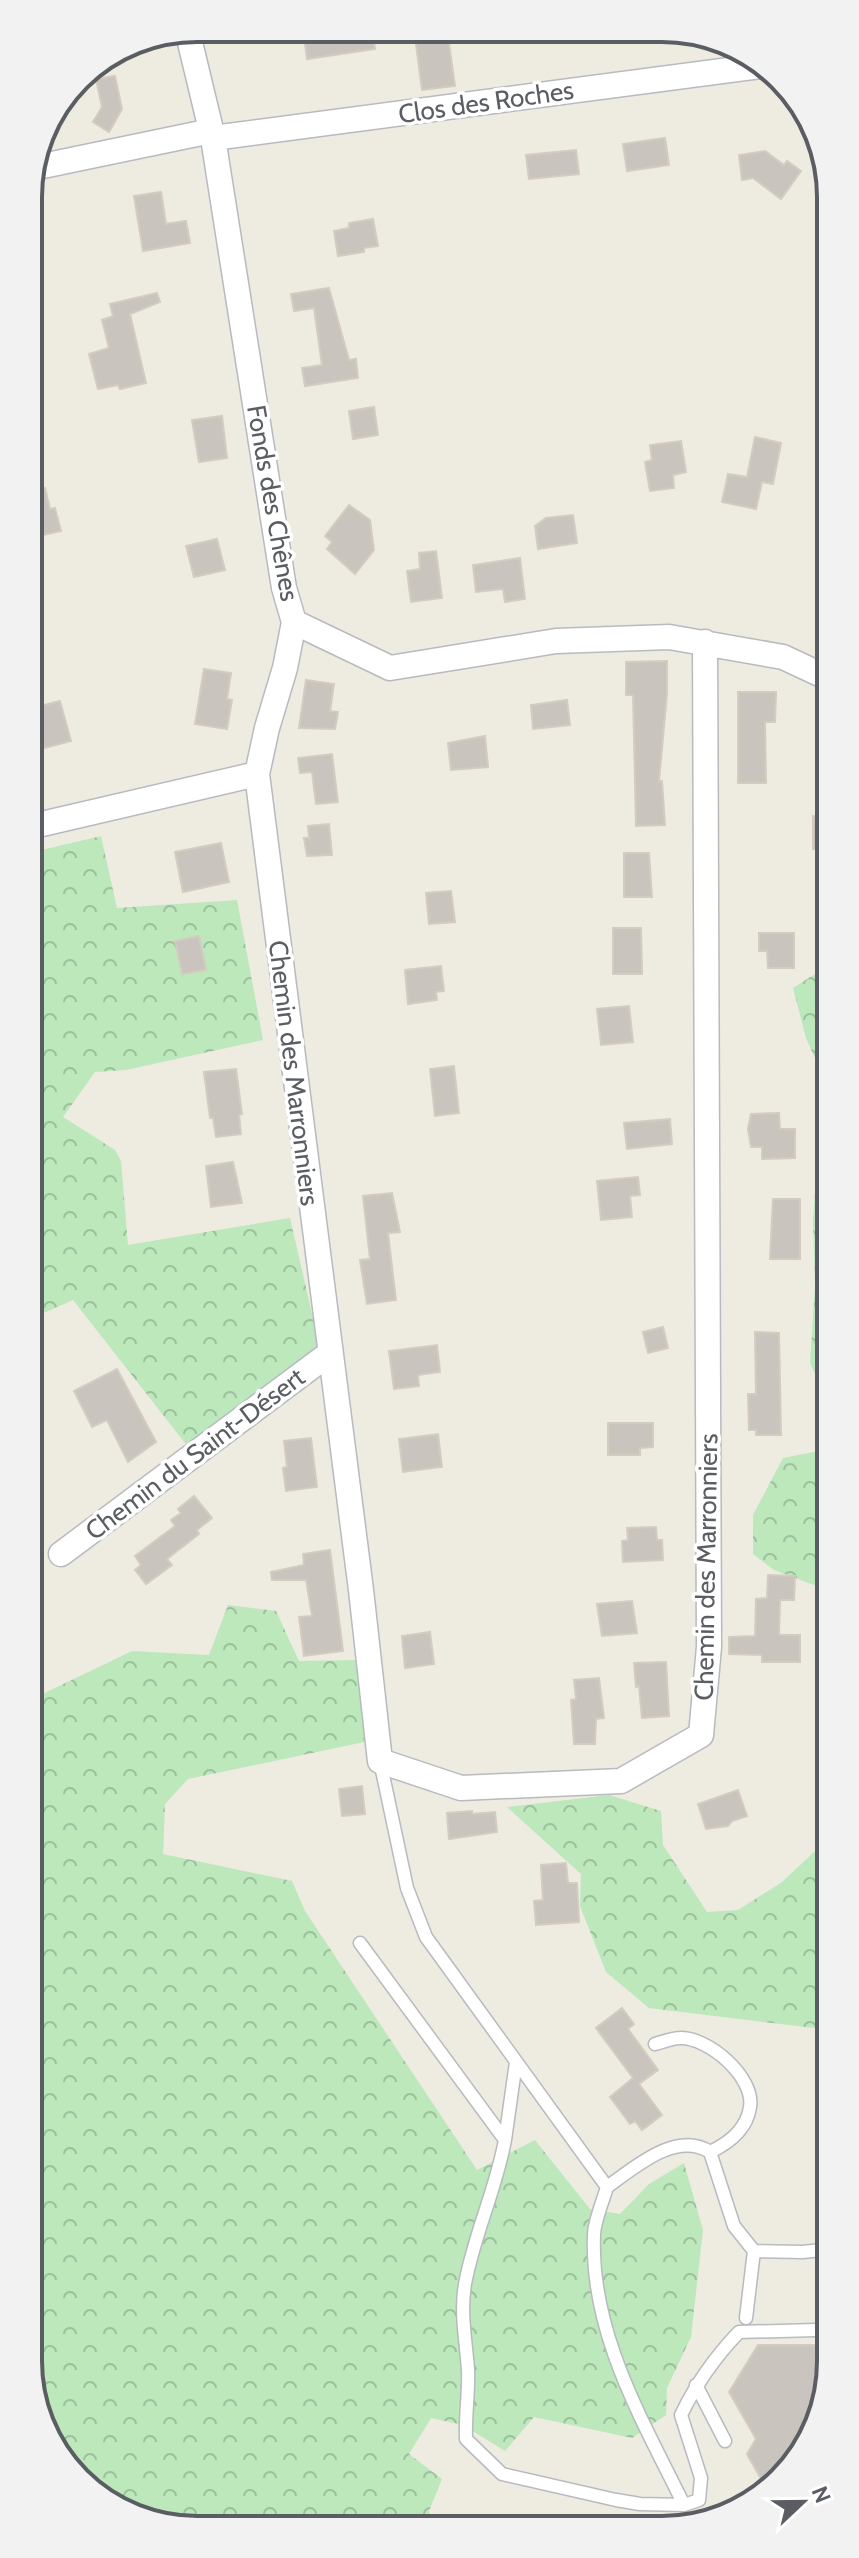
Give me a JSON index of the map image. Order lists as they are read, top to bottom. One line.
{"streets":{"street":["Clos des Roches","Fonds des Chênes","Chemin des Marronniers","Chemin du Saint-Désert"]},"crossings":[["Clos des Roches","Fonds des Chênes"],["Fonds des Chênes","Chemin des Marronniers"],["Chemin des Marronniers","Chemin du Saint-Désert"]],"north":"right"}
